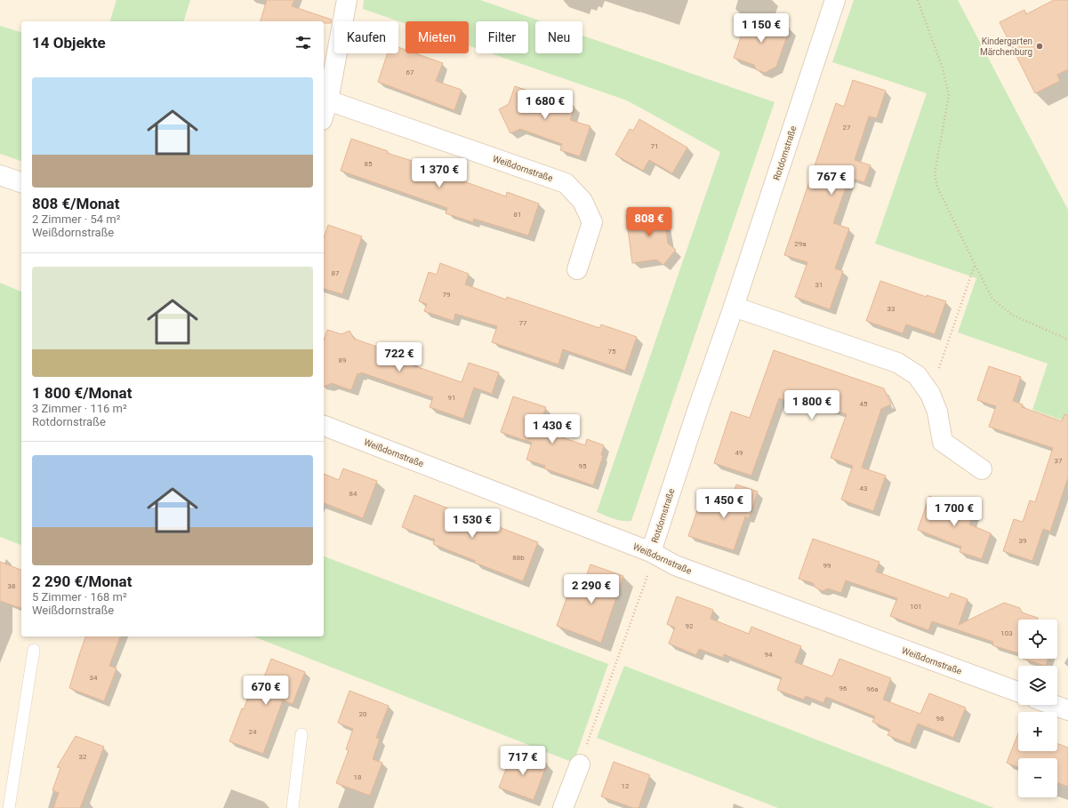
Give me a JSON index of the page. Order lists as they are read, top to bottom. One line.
{"streets":{"street":["Rotdornstraße","Weißdornstraße"]},"crossings":[["Rotdornstraße","Weißdornstraße"]],"places":["Kindergarten Märchenburg"],"house_numbers":["67","27","71","85","81","29a","87","31","79","33","77","75","89","91","45","49","37","95","43","84","39","88b","99","38","101","92","103","94","34","96","96a","20","98","24","32","18","12"],"page":{"price":["1 150 €","1 680 €","1 370 €","767 €","808 €","722 €","1 800 €","1 430 €","1 450 €","1 700 €","1 530 €","2 290 €","670 €","717 €"],"chip":["Kaufen","Mieten","Filter","Neu"],"heading":"14 Objekte","list":[{"name":"808 €/Monat","note":"2 Zimmer · 54 m² · Weißdornstraße"},{"name":"1 800 €/Monat","note":"3 Zimmer · 116 m² · Rotdornstraße"},{"name":"2 290 €/Monat","note":"5 Zimmer · 168 m² · Weißdornstraße"}],"map_buttons":["+","−"]}}
